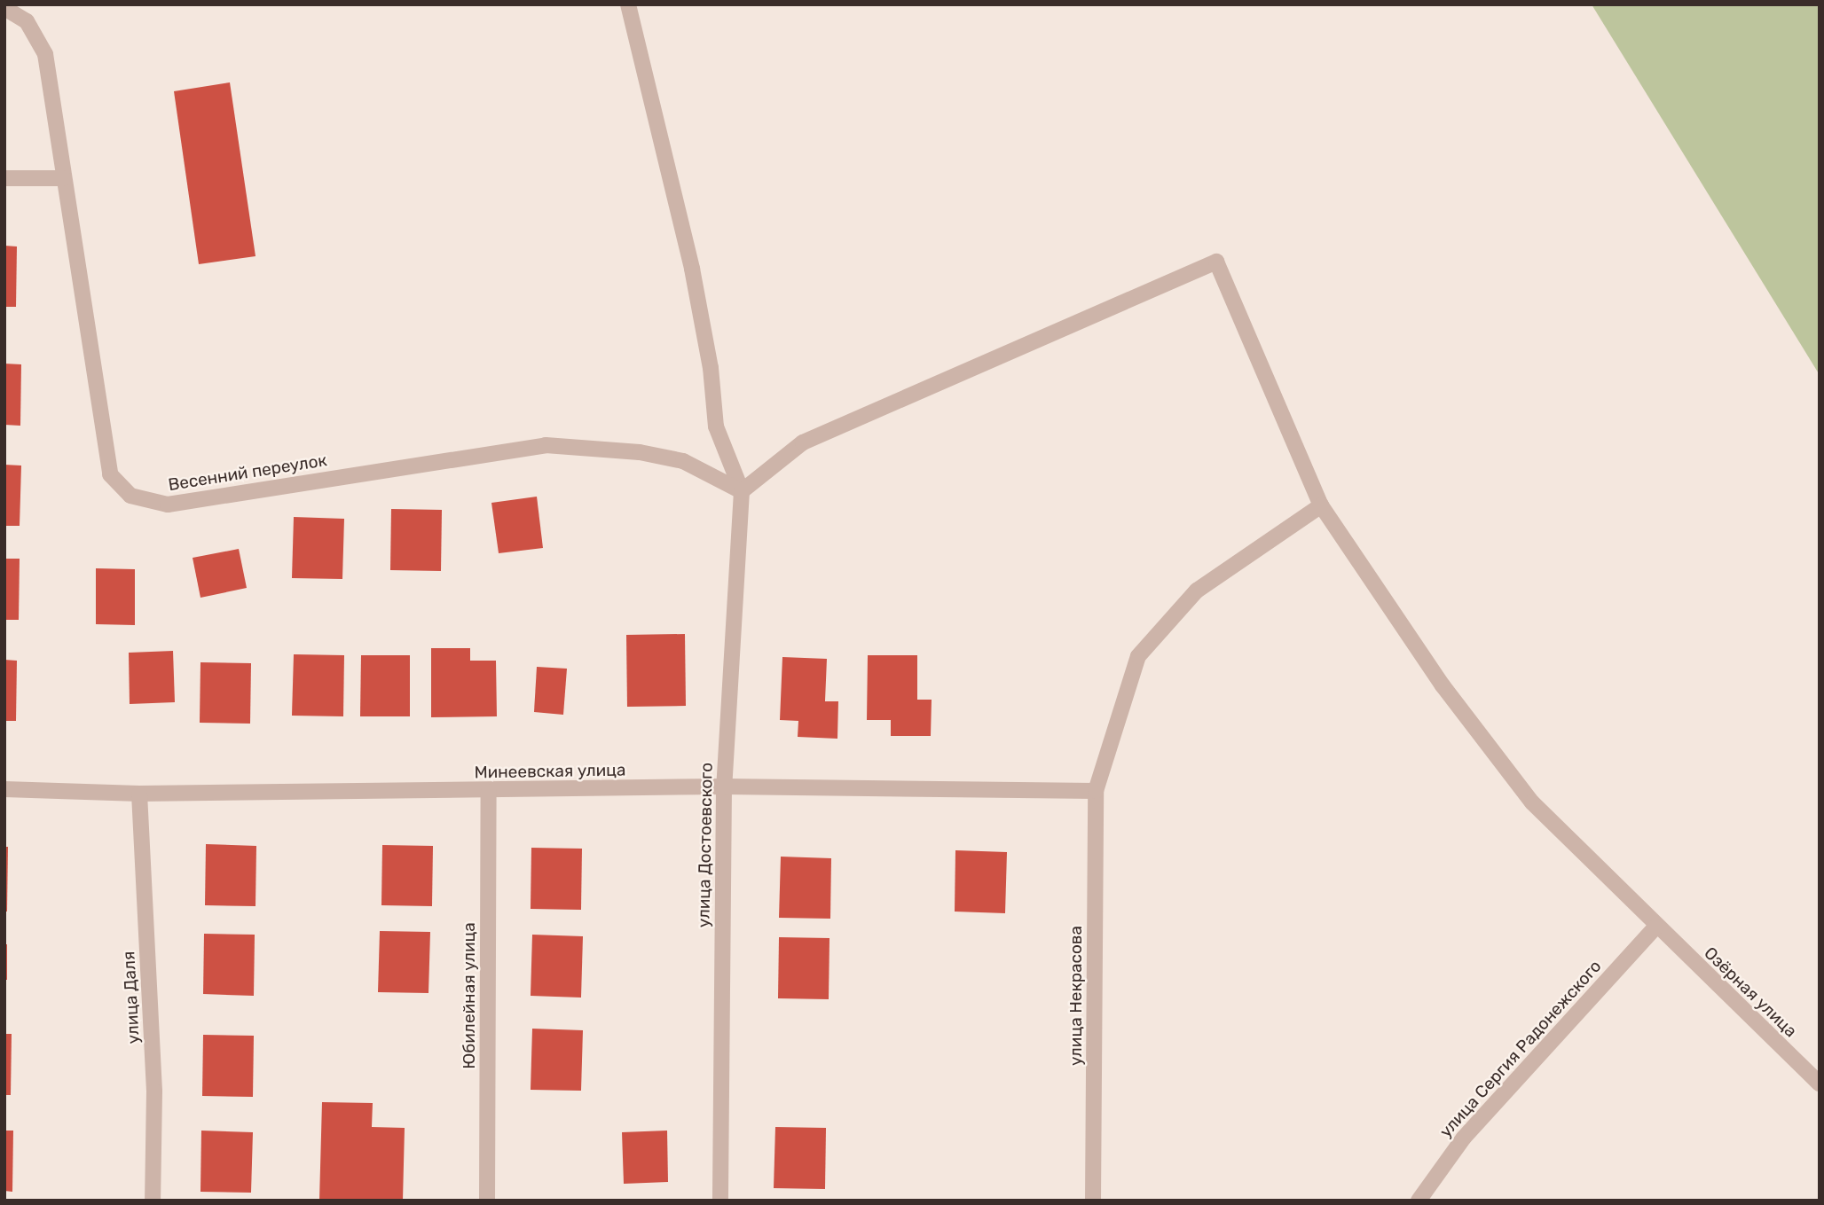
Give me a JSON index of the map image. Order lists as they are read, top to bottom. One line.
{"streets":{"street":["Весенний переулок","Минеевская улица","улица Достоевского","Озёрная улица","Юбилейная улица","улица Некрасова","улица Даля","улица Сергия Радонежского"]},"crossings":[["Весенний переулок","улица Достоевского"],["Весенний переулок","Озёрная улица"],["Минеевская улица","улица Достоевского"],["Минеевская улица","Юбилейная улица"],["Минеевская улица","улица Некрасова"],["Минеевская улица","улица Даля"],["улица Достоевского","Озёрная улица"],["Озёрная улица","улица Некрасова"],["Озёрная улица","улица Сергия Радонежского"]]}
